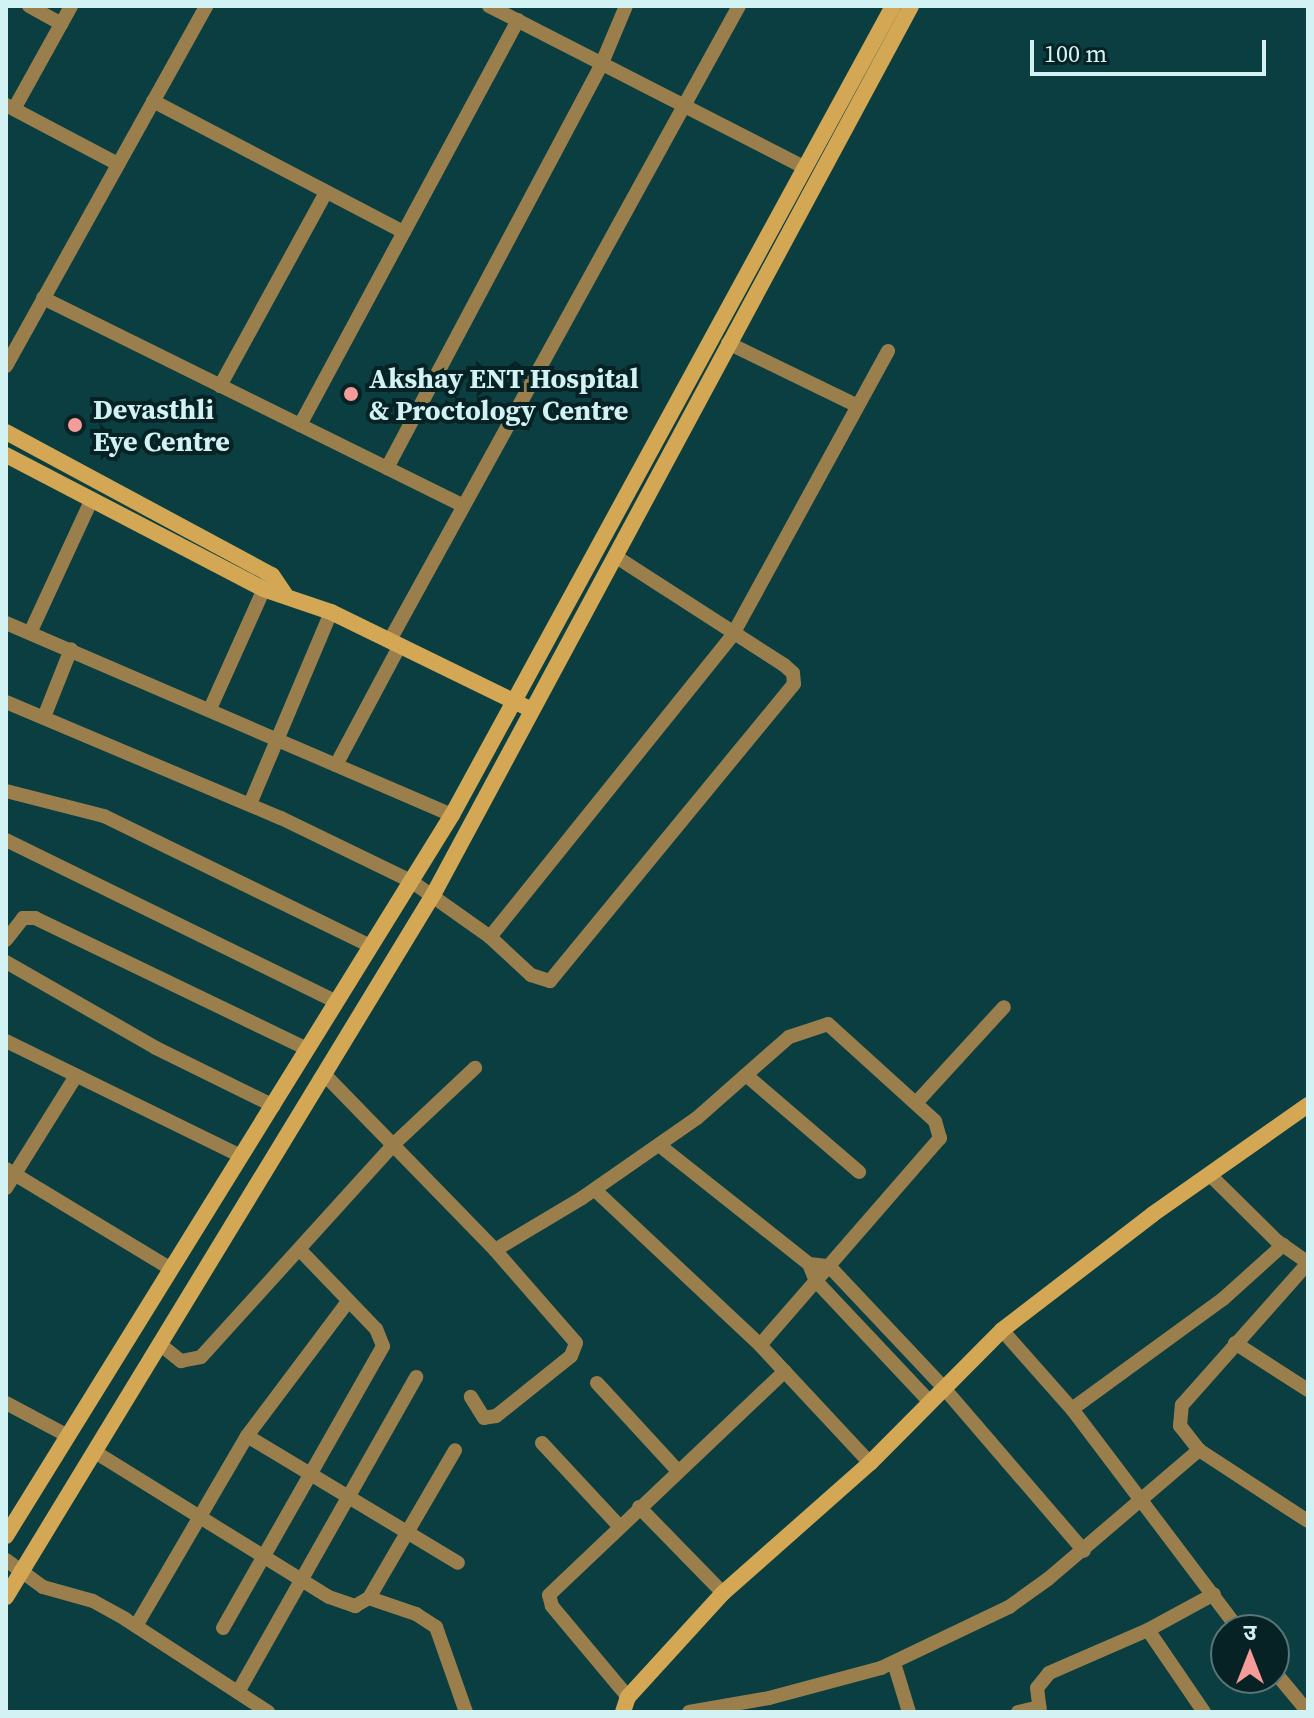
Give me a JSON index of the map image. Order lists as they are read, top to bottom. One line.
{"places":["Akshay ENT Hospital & Proctology Centre","Devasthli Eye Centre"],"scale_bar":"100 m","north":"top"}
